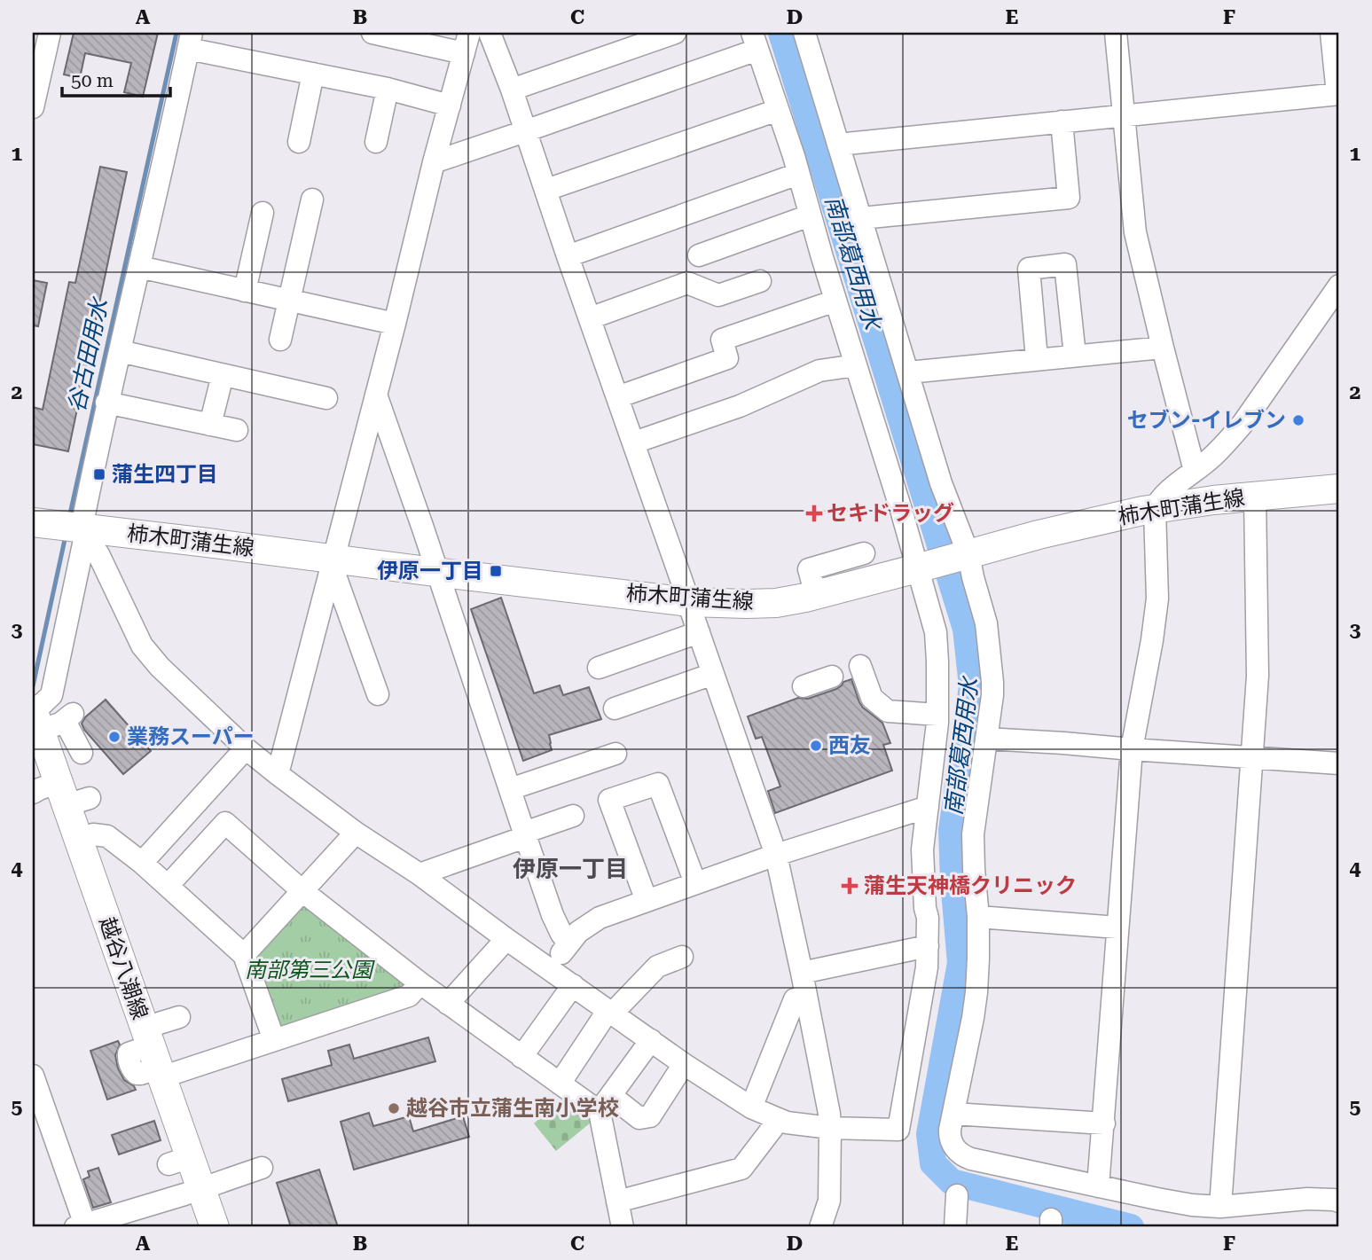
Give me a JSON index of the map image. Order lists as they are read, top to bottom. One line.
{"streets":{"main road":["柿木町蒲生線","越谷八潮線"]},"districts":["伊原一丁目"],"water":["南部葛西用水","谷古田用水"],"parks":["南部第三公園"],"places":{"other":["セブン-イレブン","業務スーパー","西友","越谷市立蒲生南小学校"],"transit":["蒲生四丁目","伊原一丁目"],"health":["セキドラッグ","蒲生天神橋クリニック"]},"scale_bar":"50 m","grid":{"columns":["A","B","C","D","E","F"],"rows":["1","2","3","4","5"]}}
